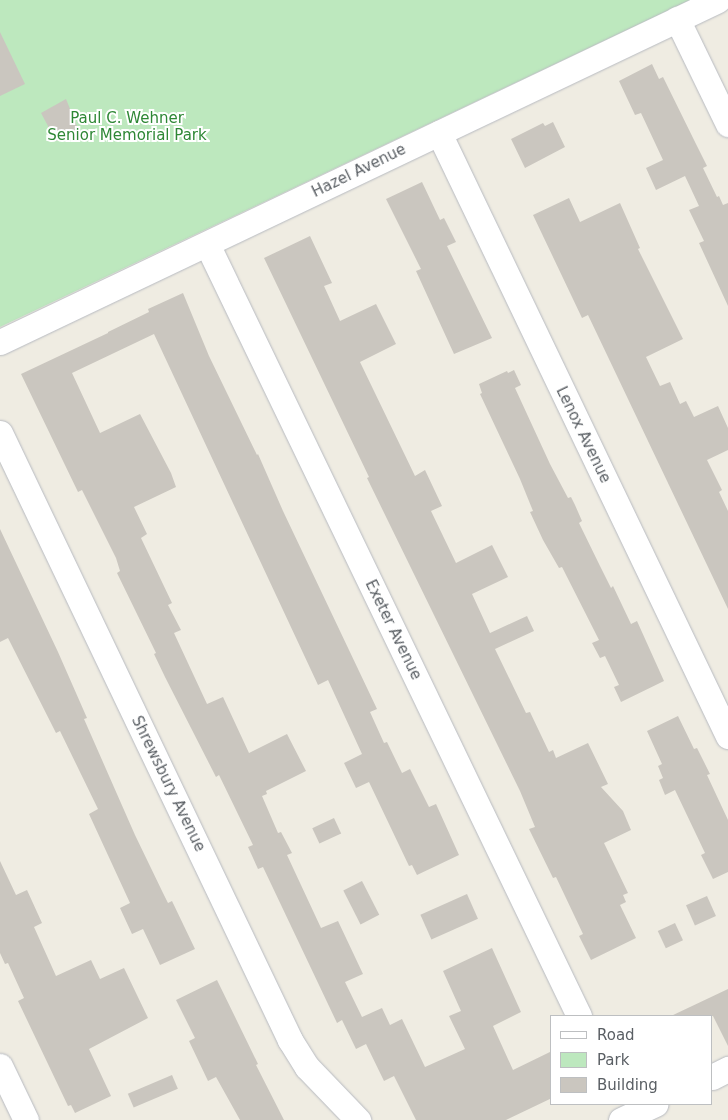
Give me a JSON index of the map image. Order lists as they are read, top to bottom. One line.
{"streets":{"street":["Hazel Avenue","Lenox Avenue","Exeter Avenue","Shrewsbury Avenue"]},"crossings":[["Hazel Avenue","Lenox Avenue"],["Hazel Avenue","Exeter Avenue"]],"parks":["Paul C. Wehner Senior Memorial Park"],"legend":["Road","Park","Building"]}
